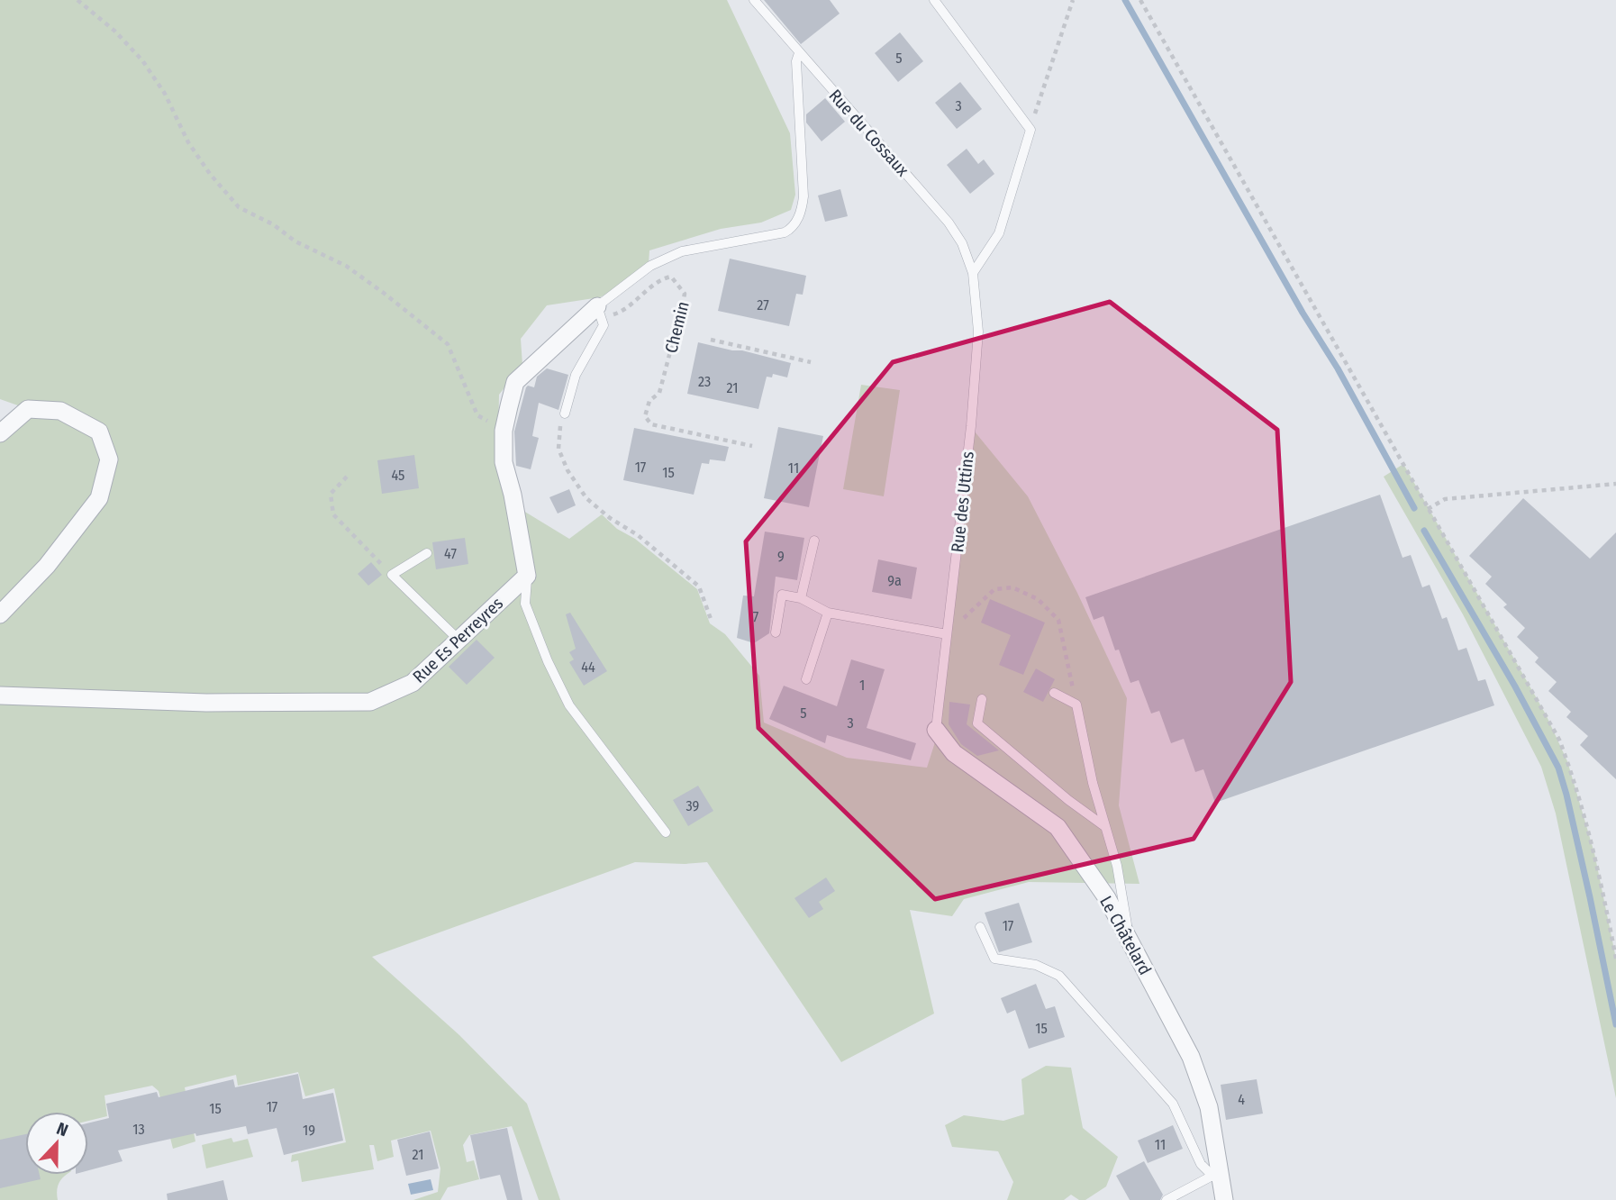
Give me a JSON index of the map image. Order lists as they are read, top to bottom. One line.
{"streets":{"street":["Rue Es Perreyres","Le Châtelard"],"lane":["Rue du Cossaux","Rue des Uttins"],"path":["Chemin"]},"crossings":[["Rue du Cossaux","Rue des Uttins"],["Rue des Uttins","Le Châtelard"]],"house_numbers":["5","3","27","23","21","17","11","15","45","47","9","9a","7","44","1","5","3","39","17","15","4","17","15","13","19","11","21"],"north":"top"}
